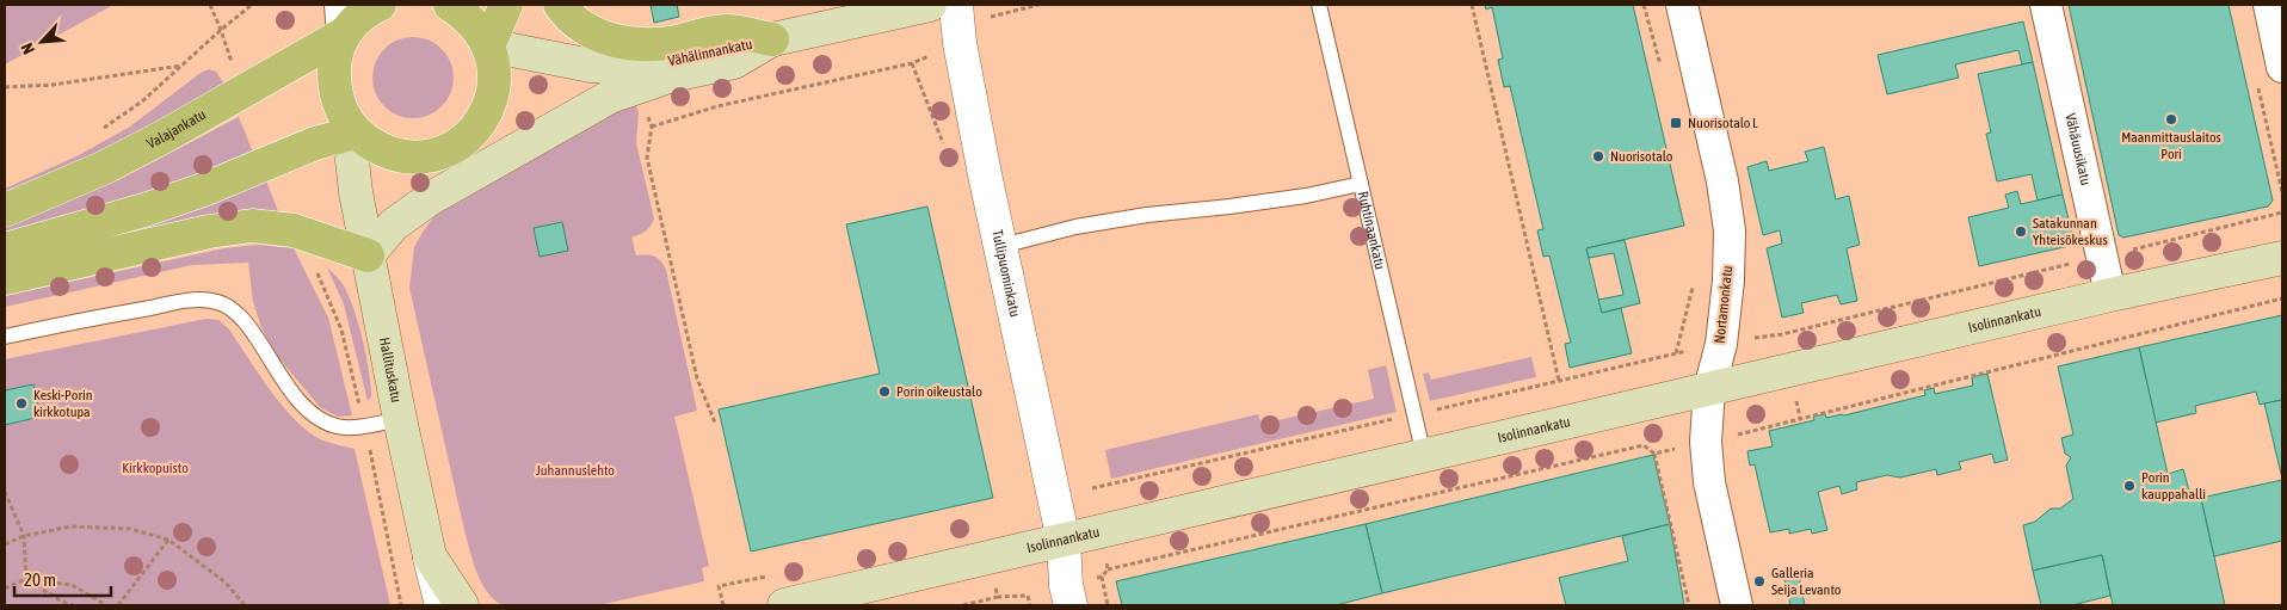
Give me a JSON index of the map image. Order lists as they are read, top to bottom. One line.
{"streets":{"main road":["Vähälinnankatu","Valajankatu","Isolinnankatu","Hallituskatu"],"street":["Vähäuusikatu","Tullipuominkatu","Nortamonkatu"],"lane":["Ruhtinaankatu"]},"crossings":[["Vähäuusikatu","Isolinnankatu"],["Ruhtinaankatu","Isolinnankatu"],["Tullipuominkatu","Isolinnankatu"],["Nortamonkatu","Isolinnankatu"]],"parks":["Kirkkopuisto","Juhannuslehto"],"places":{"other":["Maanmittauslaitos Pori","Nuorisotalo","Satakunnan Yhteisökeskus","Porin oikeustalo","Keski-Porin kirkkotupa","Porin kauppahalli","Galleria Seija Levanto"],"transit":["Nuorisotalo L"]},"scale_bar":"20 m","north":"bottom left"}
